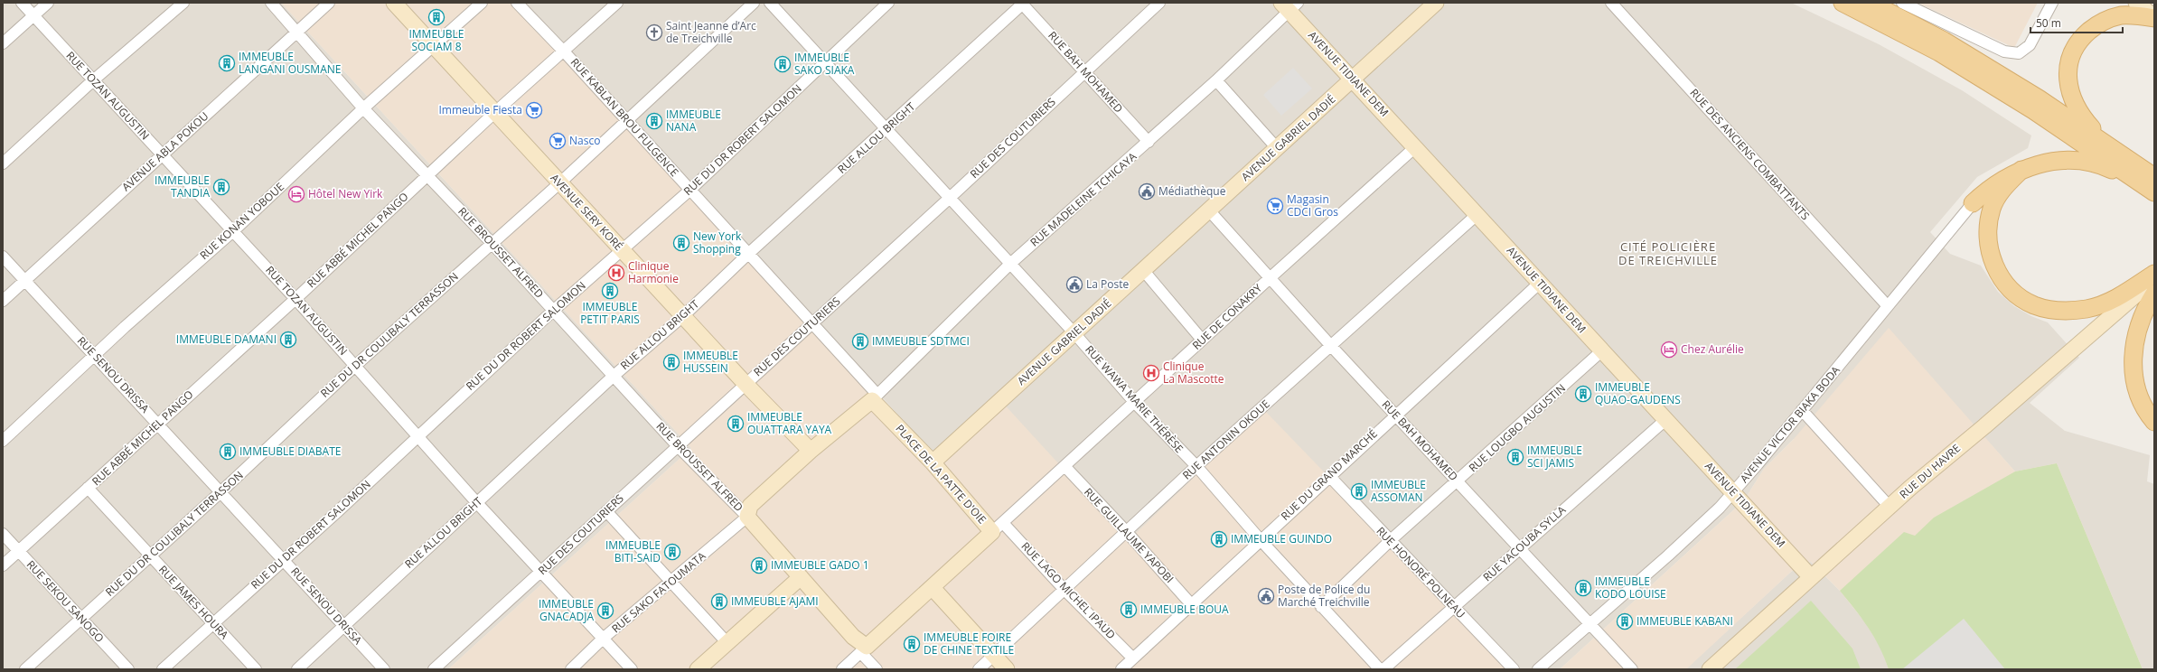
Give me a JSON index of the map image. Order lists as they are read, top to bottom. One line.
{"streets":{"street":["RUE BAH MOHAMED","AVENUE TIDIANE DEM","RUE TOZAN AUGUSTIN","RUE KABLAN BROU FULGENCE","RUE ALLOU BRIGHT","RUE DES COUTURIERS","AVENUE GABRIEL DADIÉ","RUE DU DR ROBERT SALOMON","AVENUE ABLA POKOU","RUE DES ANCIENS COMBATTANTS","RUE MADELEINE TCHICAYA","AVENUE SERY KORÉ","RUE KONAN YOBOUE","RUE ABBÉ MICHEL PANGO","RUE BROUSSET ALFRED","RUE DE CONAKRY","RUE DU DR COULIBALY TERRASSON","RUE SENOU DRISSA","RUE WAWA MARIE THÉRÈSE","AVENUE VICTOR BIAKA BODA","RUE LOUGBO AUGUSTIN","RUE ANTONIN OKOUE","RUE DU HAVRE","PLACE DE LA PATTE D'OIE","RUE DU GRAND MARCHÉ","RUE GUILLAUME YAPOBI","RUE YACOUBA SYLLA","RUE HONORÉ POLNEAU","RUE LAGO MICHEL IPAUD","RUE SAKO FATOUMATA","RUE SEKOU SANOGO","RUE JAMES HOURA"]},"crossings":[["RUE BAH MOHAMED","RUE ALLOU BRIGHT"],["RUE BAH MOHAMED","RUE DES COUTURIERS"],["RUE BAH MOHAMED","AVENUE GABRIEL DADIÉ"],["RUE BAH MOHAMED","RUE MADELEINE TCHICAYA"],["RUE BAH MOHAMED","RUE DE CONAKRY"],["RUE BAH MOHAMED","AVENUE VICTOR BIAKA BODA"],["RUE BAH MOHAMED","RUE LOUGBO AUGUSTIN"],["RUE BAH MOHAMED","RUE ANTONIN OKOUE"],["RUE BAH MOHAMED","RUE DU GRAND MARCHÉ"],["RUE BAH MOHAMED","RUE YACOUBA SYLLA"],["AVENUE TIDIANE DEM","AVENUE GABRIEL DADIÉ"],["AVENUE TIDIANE DEM","RUE MADELEINE TCHICAYA"],["AVENUE TIDIANE DEM","RUE DE CONAKRY"],["AVENUE TIDIANE DEM","AVENUE VICTOR BIAKA BODA"],["AVENUE TIDIANE DEM","RUE LOUGBO AUGUSTIN"],["AVENUE TIDIANE DEM","RUE ANTONIN OKOUE"],["AVENUE TIDIANE DEM","RUE DU HAVRE"],["AVENUE TIDIANE DEM","RUE DU GRAND MARCHÉ"],["AVENUE TIDIANE DEM","RUE YACOUBA SYLLA"],["RUE TOZAN AUGUSTIN","RUE ALLOU BRIGHT"],["RUE TOZAN AUGUSTIN","RUE DES COUTURIERS"],["RUE TOZAN AUGUSTIN","RUE DU DR ROBERT SALOMON"],["RUE TOZAN AUGUSTIN","AVENUE ABLA POKOU"],["RUE TOZAN AUGUSTIN","RUE KONAN YOBOUE"],["RUE TOZAN AUGUSTIN","RUE ABBÉ MICHEL PANGO"],["RUE TOZAN AUGUSTIN","RUE DU DR COULIBALY TERRASSON"],["RUE TOZAN AUGUSTIN","RUE SAKO FATOUMATA"],["RUE KABLAN BROU FULGENCE","RUE ALLOU BRIGHT"],["RUE KABLAN BROU FULGENCE","RUE DES COUTURIERS"],["RUE KABLAN BROU FULGENCE","RUE DU DR ROBERT SALOMON"],["RUE KABLAN BROU FULGENCE","RUE MADELEINE TCHICAYA"],["RUE KABLAN BROU FULGENCE","RUE ABBÉ MICHEL PANGO"],["RUE KABLAN BROU FULGENCE","RUE DU DR COULIBALY TERRASSON"],["RUE KABLAN BROU FULGENCE","PLACE DE LA PATTE D'OIE"],["RUE ALLOU BRIGHT","AVENUE SERY KORÉ"],["RUE ALLOU BRIGHT","RUE BROUSSET ALFRED"],["RUE ALLOU BRIGHT","RUE SENOU DRISSA"],["RUE ALLOU BRIGHT","RUE WAWA MARIE THÉRÈSE"],["RUE DES COUTURIERS","AVENUE SERY KORÉ"],["RUE DES COUTURIERS","RUE BROUSSET ALFRED"],["RUE DES COUTURIERS","RUE WAWA MARIE THÉRÈSE"],["AVENUE GABRIEL DADIÉ","RUE WAWA MARIE THÉRÈSE"],["AVENUE GABRIEL DADIÉ","PLACE DE LA PATTE D'OIE"],["RUE DU DR ROBERT SALOMON","AVENUE SERY KORÉ"],["RUE DU DR ROBERT SALOMON","RUE BROUSSET ALFRED"],["RUE DU DR ROBERT SALOMON","RUE SENOU DRISSA"],["RUE DU DR ROBERT SALOMON","RUE WAWA MARIE THÉRÈSE"],["RUE DU DR ROBERT SALOMON","RUE JAMES HOURA"],["AVENUE ABLA POKOU","RUE BROUSSET ALFRED"],["AVENUE ABLA POKOU","RUE SENOU DRISSA"],["RUE DES ANCIENS COMBATTANTS","AVENUE VICTOR BIAKA BODA"],["RUE MADELEINE TCHICAYA","RUE WAWA MARIE THÉRÈSE"],["RUE MADELEINE TCHICAYA","PLACE DE LA PATTE D'OIE"],["AVENUE SERY KORÉ","RUE KONAN YOBOUE"],["AVENUE SERY KORÉ","RUE ABBÉ MICHEL PANGO"],["AVENUE SERY KORÉ","RUE DU DR COULIBALY TERRASSON"],["RUE KONAN YOBOUE","RUE BROUSSET ALFRED"],["RUE KONAN YOBOUE","RUE SENOU DRISSA"],["RUE ABBÉ MICHEL PANGO","RUE BROUSSET ALFRED"],["RUE ABBÉ MICHEL PANGO","RUE SENOU DRISSA"],["RUE ABBÉ MICHEL PANGO","RUE SEKOU SANOGO"],["RUE ABBÉ MICHEL PANGO","RUE JAMES HOURA"],["RUE BROUSSET ALFRED","RUE DU DR COULIBALY TERRASSON"],["RUE BROUSSET ALFRED","RUE SAKO FATOUMATA"],["RUE DE CONAKRY","RUE WAWA MARIE THÉRÈSE"],["RUE DE CONAKRY","PLACE DE LA PATTE D'OIE"],["RUE DE CONAKRY","RUE GUILLAUME YAPOBI"],["RUE DE CONAKRY","RUE LAGO MICHEL IPAUD"],["RUE DU DR COULIBALY TERRASSON","RUE SENOU DRISSA"],["RUE DU DR COULIBALY TERRASSON","RUE SEKOU SANOGO"],["RUE DU DR COULIBALY TERRASSON","RUE JAMES HOURA"],["RUE WAWA MARIE THÉRÈSE","RUE LOUGBO AUGUSTIN"],["RUE WAWA MARIE THÉRÈSE","RUE ANTONIN OKOUE"],["RUE WAWA MARIE THÉRÈSE","RUE DU GRAND MARCHÉ"],["RUE LOUGBO AUGUSTIN","RUE HONORÉ POLNEAU"],["RUE ANTONIN OKOUE","RUE GUILLAUME YAPOBI"],["RUE ANTONIN OKOUE","RUE LAGO MICHEL IPAUD"],["PLACE DE LA PATTE D'OIE","RUE LAGO MICHEL IPAUD"],["RUE DU GRAND MARCHÉ","RUE GUILLAUME YAPOBI"],["RUE DU GRAND MARCHÉ","RUE HONORÉ POLNEAU"],["RUE DU GRAND MARCHÉ","RUE LAGO MICHEL IPAUD"],["RUE YACOUBA SYLLA","RUE HONORÉ POLNEAU"]],"districts":["CITÉ POLICIÈRE DE TREICHVILLE"],"places":{"building":["IMMEUBLE SOCIAM 8","IMMEUBLE LANGANI OUSMANE","IMMEUBLE SAKO SIAKA","IMMEUBLE NANA","IMMEUBLE TANDIA","New York Shopping","IMMEUBLE PETIT PARIS","IMMEUBLE DAMANI","IMMEUBLE SDTMCI","IMMEUBLE HUSSEIN","IMMEUBLE QUAO-GAUDENS","IMMEUBLE OUATTARA YAYA","IMMEUBLE DIABATE","IMMEUBLE SCI JAMIS","IMMEUBLE ASSOMAN","IMMEUBLE GUINDO","IMMEUBLE BITI-SAID","IMMEUBLE GADO 1","IMMEUBLE KODO LOUISE","IMMEUBLE AJAMI","IMMEUBLE BOUA","IMMEUBLE GNACADJA","IMMEUBLE KABANI","IMMEUBLE FOIRE DE CHINE TEXTILE"],"church":["Saint Jeanne d’Arc de Treichville"],"supermarket":["Immeuble Fiesta","Nasco","Magasin CDCI Gros"],"public building":["Médiathèque","La Poste","Poste de Police du Marché Treichville"],"hotel":["Hôtel New Yirk","Chez Aurélie"],"hospital":["Clinique Harmonie","Clinique La Mascotte"]},"scale_bar":"50 m"}
